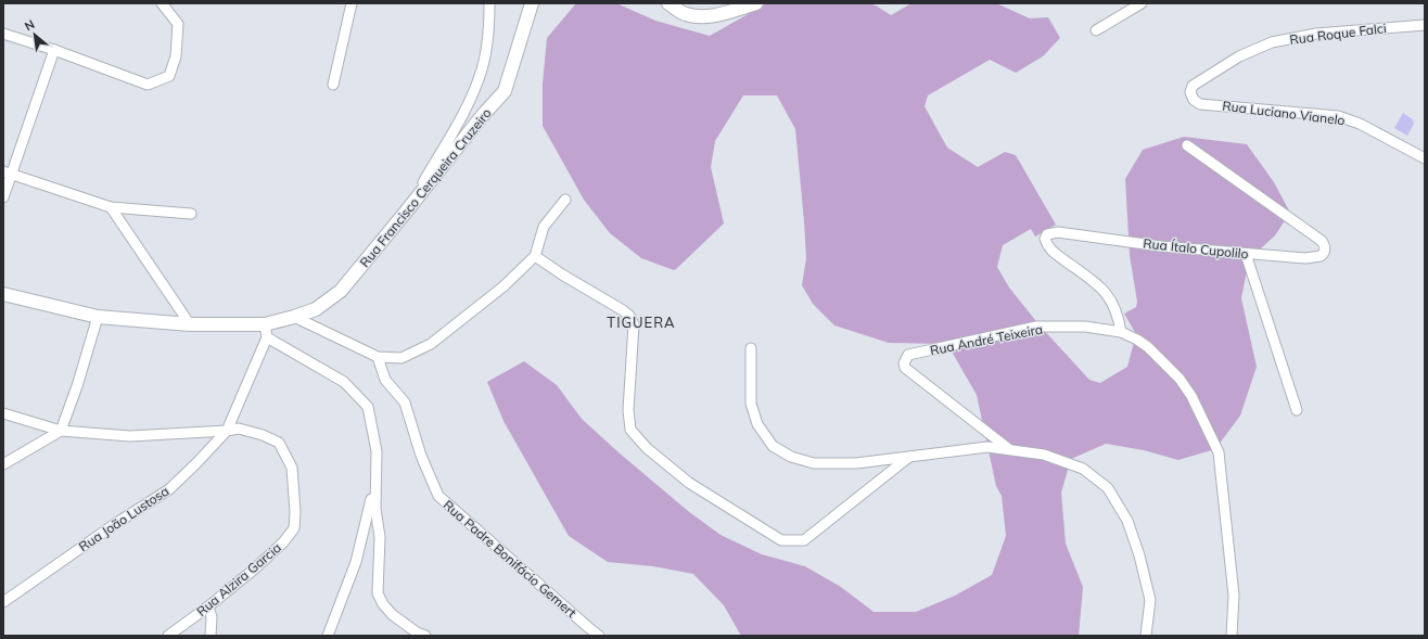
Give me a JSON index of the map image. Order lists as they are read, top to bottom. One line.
{"streets":{"main road":["Rua Francisco Cerqueira Cruzeiro"],"street":["Rua Roque Falci","Rua Luciano Vianelo","Rua Ítalo Cupolilo","Rua André Teixeira","Rua João Lustosa","Rua Padre Bonifácio Gemert","Rua Alzira Garcia"]},"crossings":[["Rua Roque Falci","Rua Luciano Vianelo"],["Rua Francisco Cerqueira Cruzeiro","Rua João Lustosa"],["Rua Ítalo Cupolilo","Rua André Teixeira"],["Rua João Lustosa","Rua Alzira Garcia"]],"districts":["TIGUERA"],"north":"top left"}
